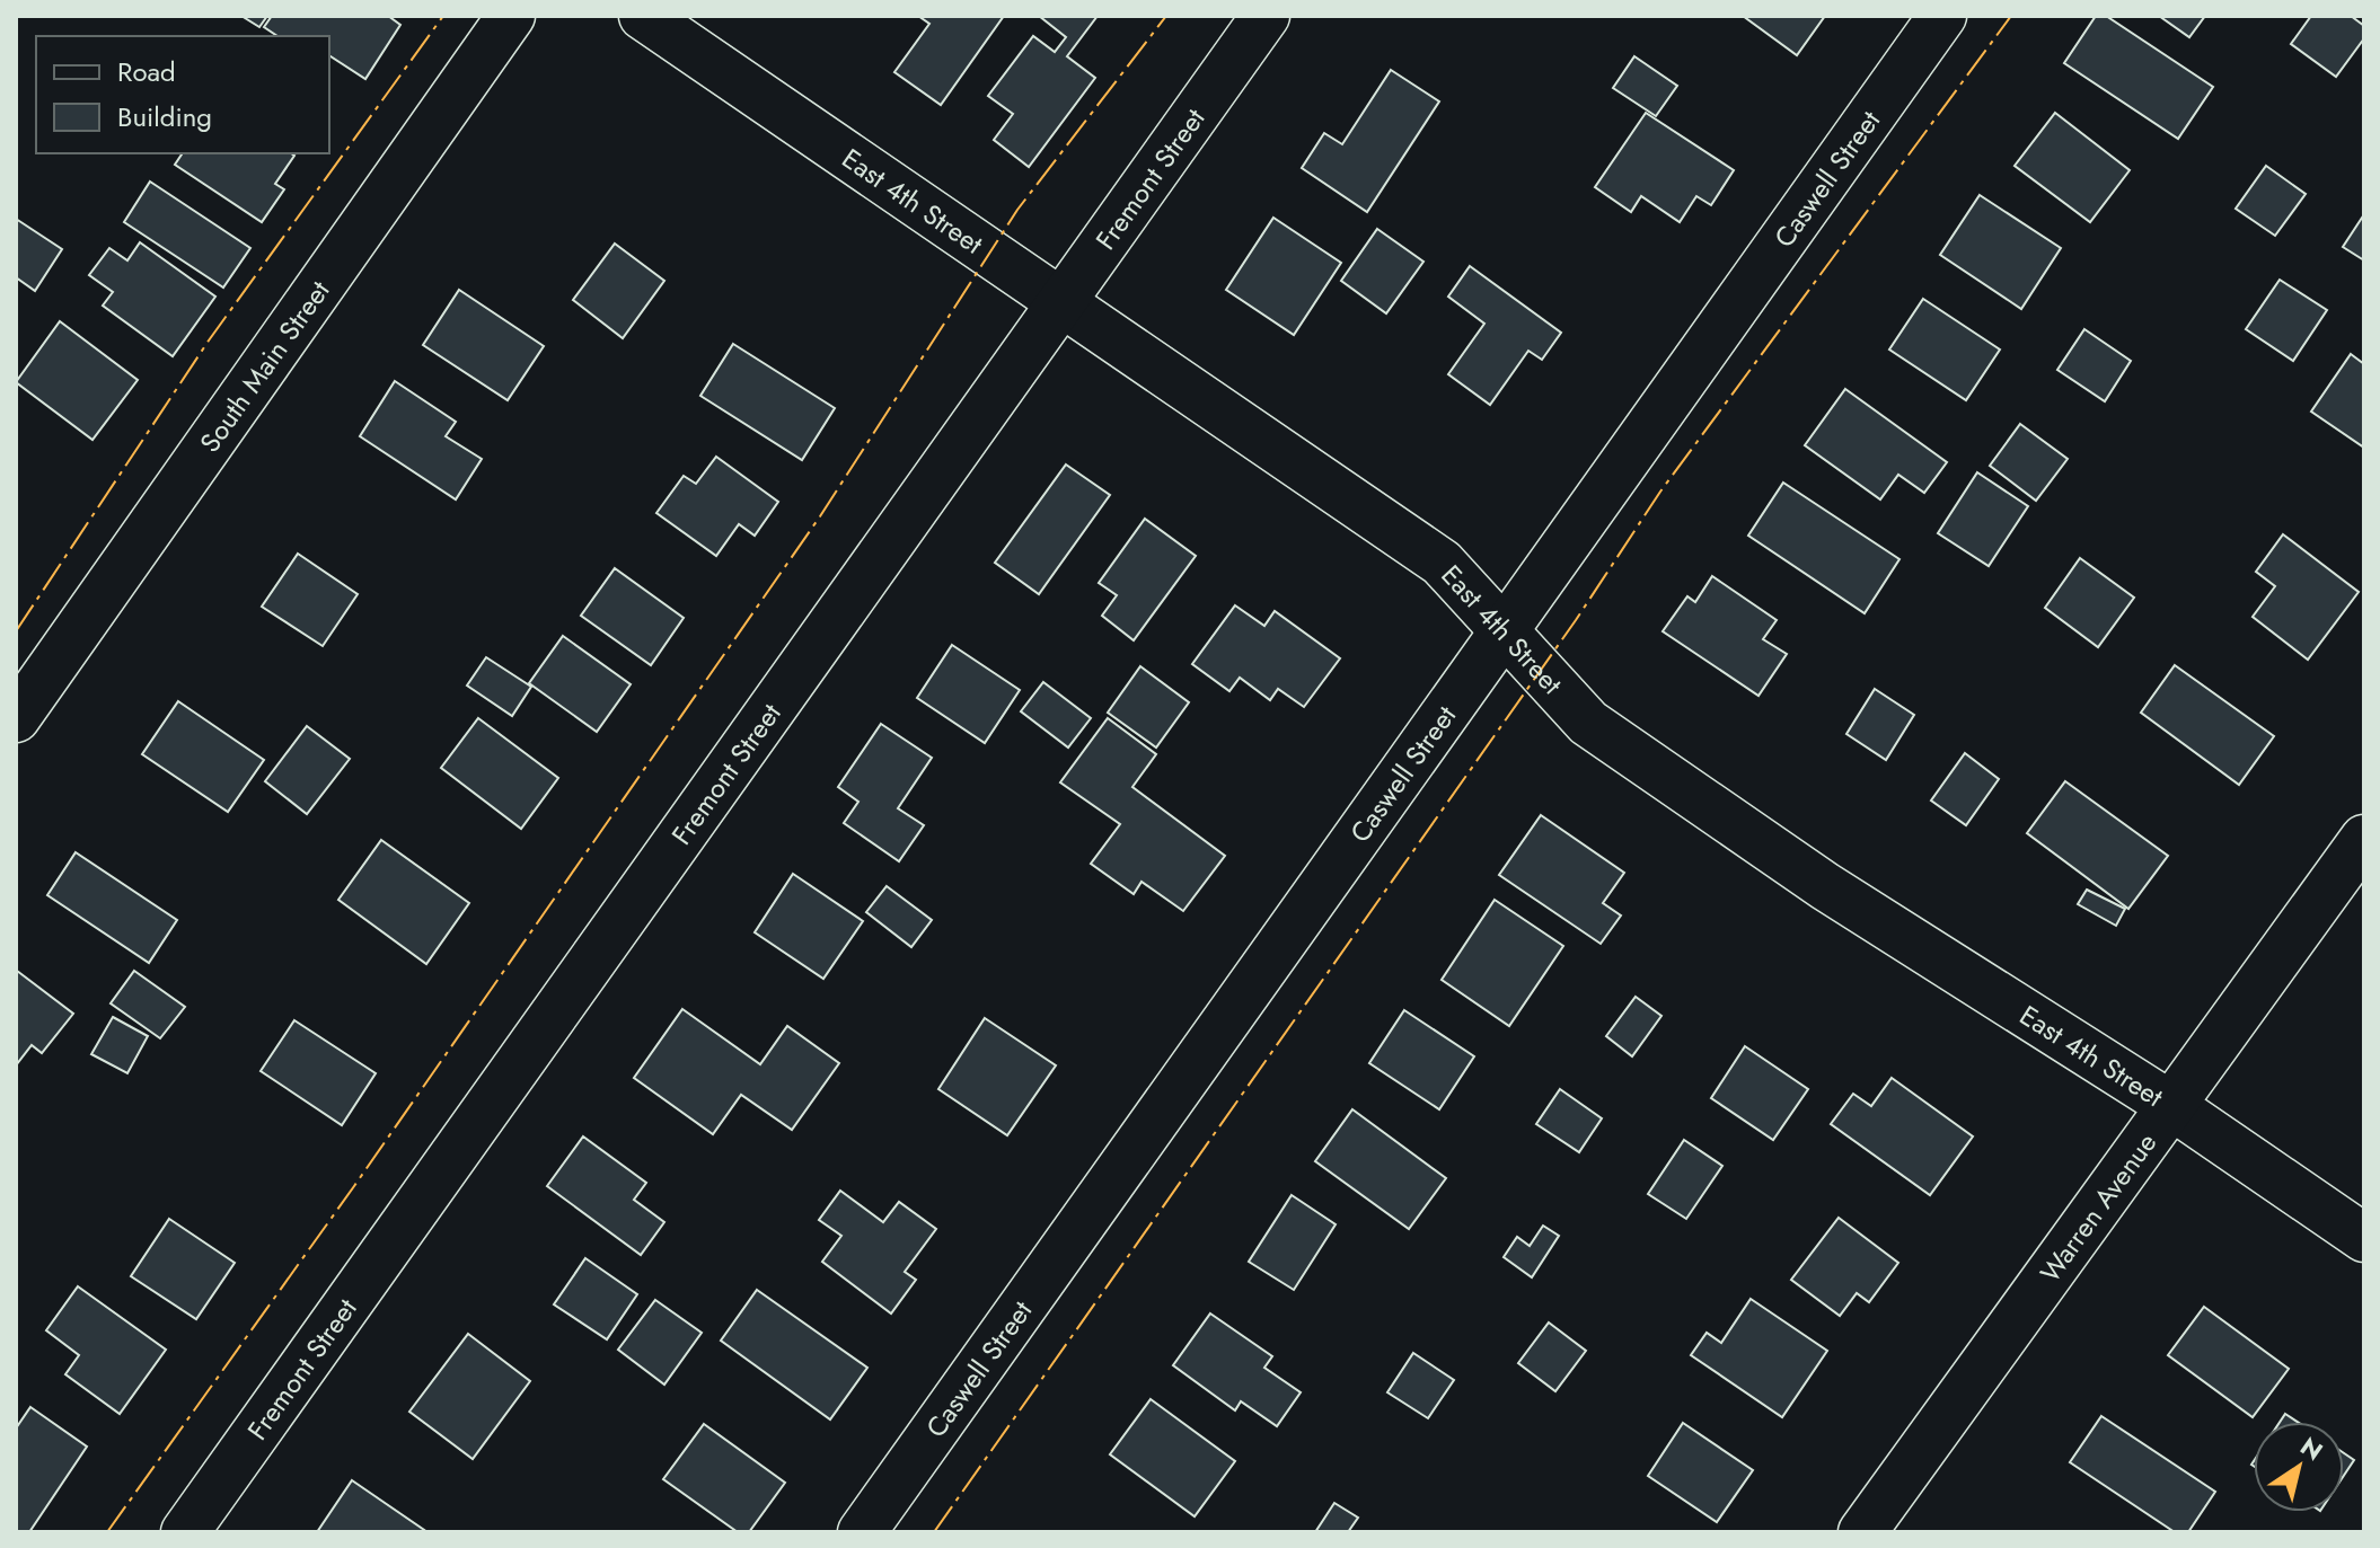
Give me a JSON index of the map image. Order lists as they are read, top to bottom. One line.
{"streets":{"street":["Fremont Street","Caswell Street","East 4th Street","South Main Street","Warren Avenue"]},"crossings":[["Fremont Street","East 4th Street"],["Caswell Street","East 4th Street"],["East 4th Street","Warren Avenue"]],"legend":["Road","Building"],"north":"top right"}
